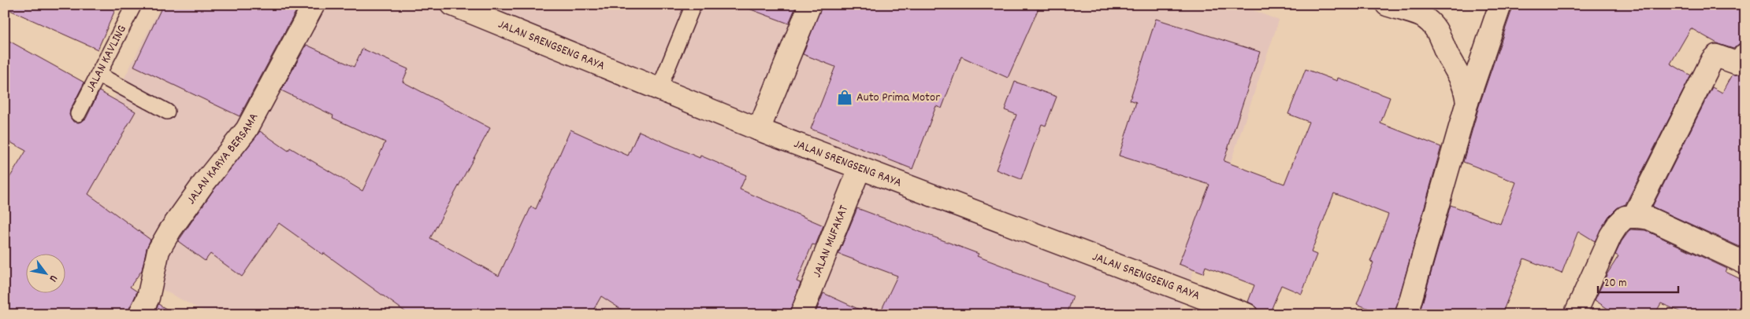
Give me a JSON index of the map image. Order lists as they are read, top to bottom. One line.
{"streets":{"street":["JALAN SRENGSENG RAYA","JALAN KARYA BERSAMA","JALAN MUFAKAT"],"lane":["JALAN KAVLING"]},"crossings":[["JALAN SRENGSENG RAYA","JALAN MUFAKAT"]],"places":{"shop":["Auto Prima Motor"]},"scale_bar":"20 m","north":"bottom right"}
